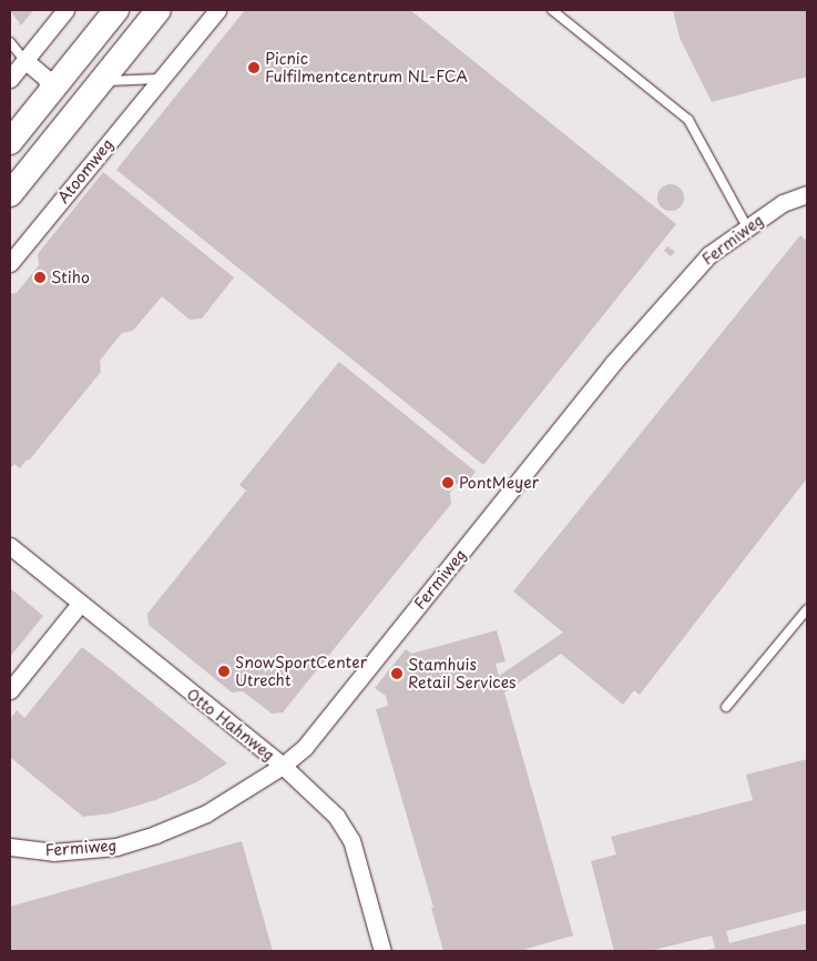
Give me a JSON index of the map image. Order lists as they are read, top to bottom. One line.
{"streets":{"street":["Atoomweg","Fermiweg","Otto Hahnweg"]},"crossings":[["Fermiweg","Otto Hahnweg"]],"places":["Picnic Fulfilmentcentrum NL-FCA","Stiho","PontMeyer","SnowSportCenter Utrecht","Stamhuis Retail Services"]}
